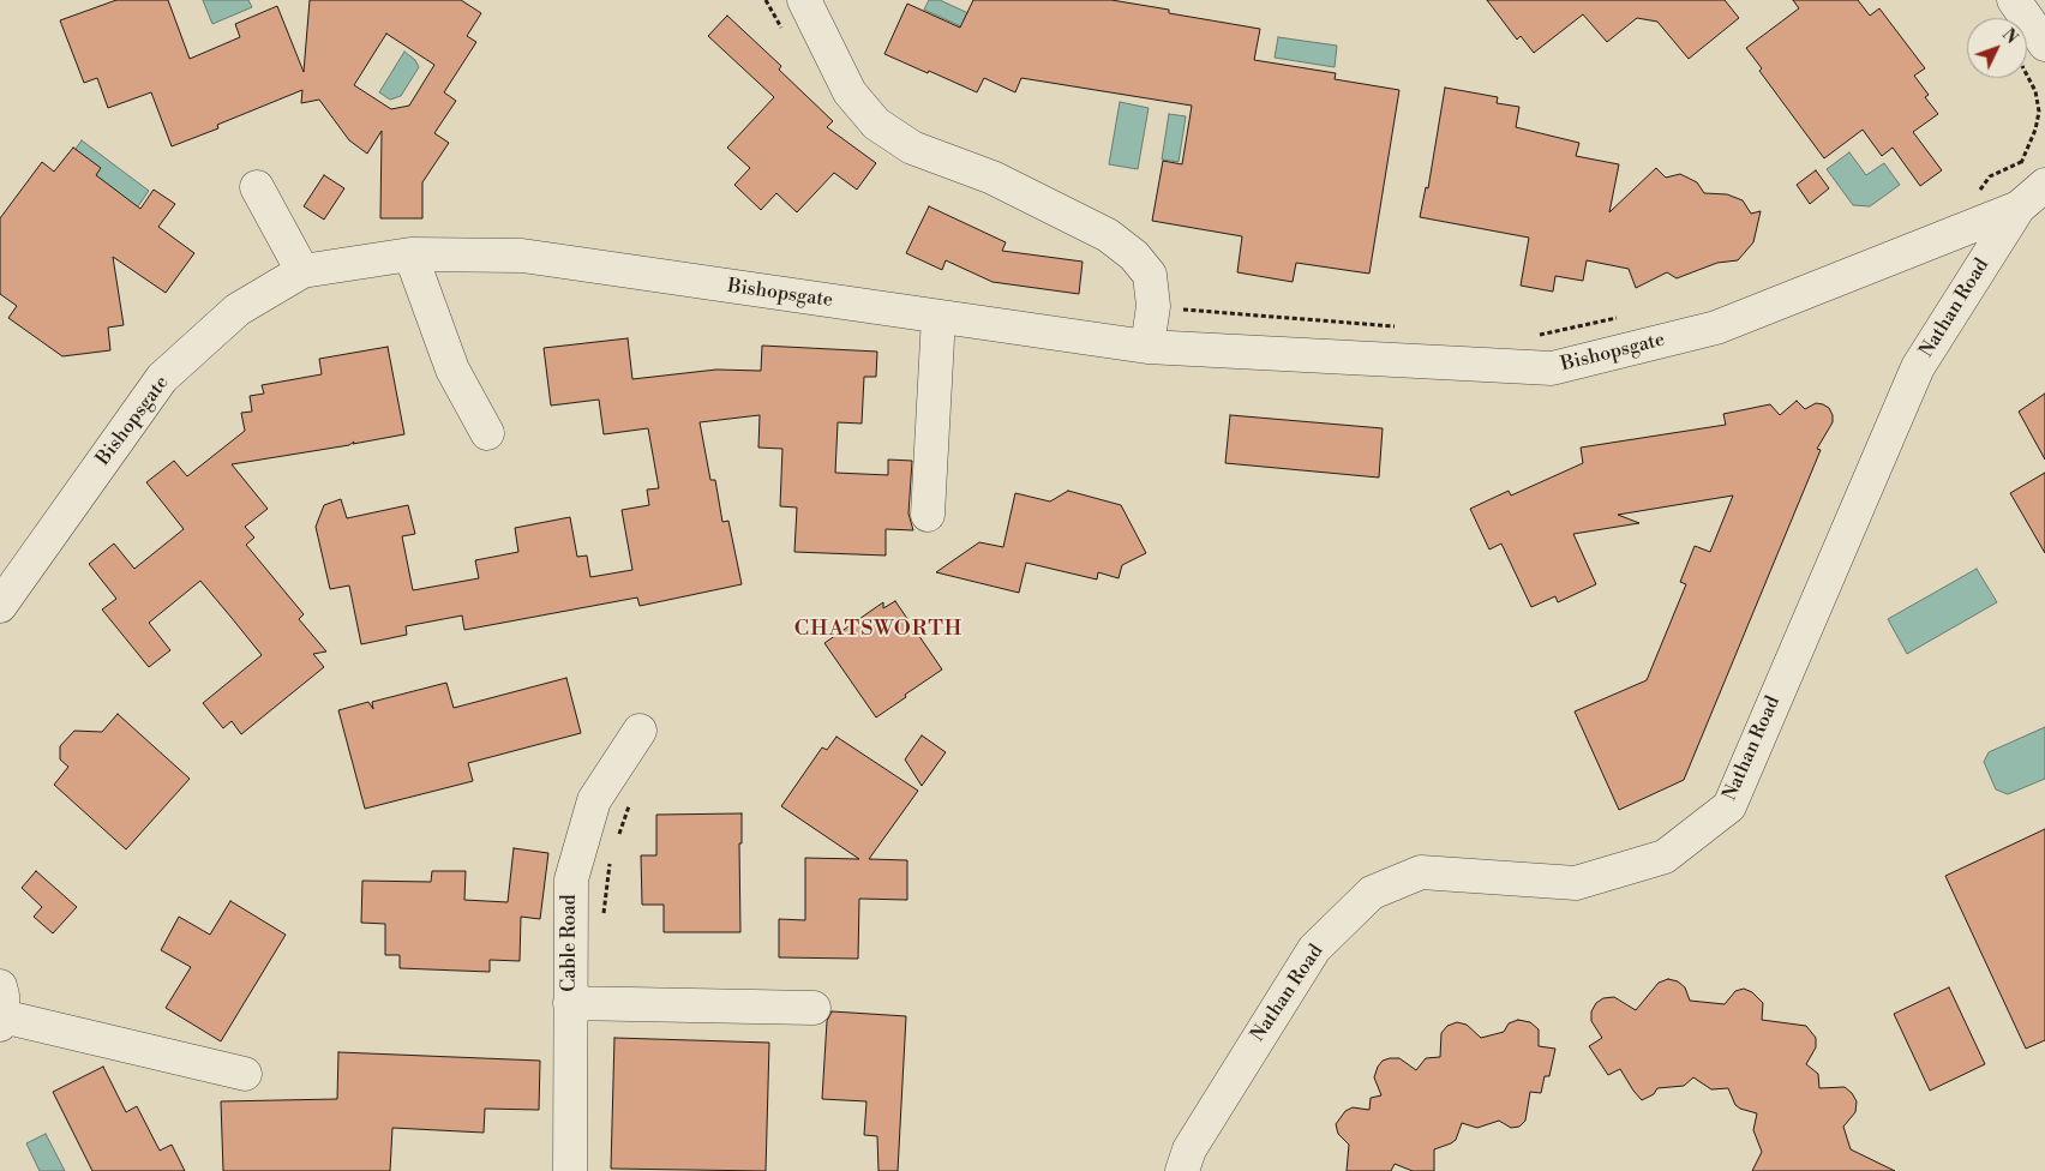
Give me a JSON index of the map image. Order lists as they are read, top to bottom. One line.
{"streets":{"street":["Bishopsgate","Nathan Road","Cable Road"]},"crossings":[["Bishopsgate","Nathan Road"]],"districts":["CHATSWORTH"],"north":"top right"}
